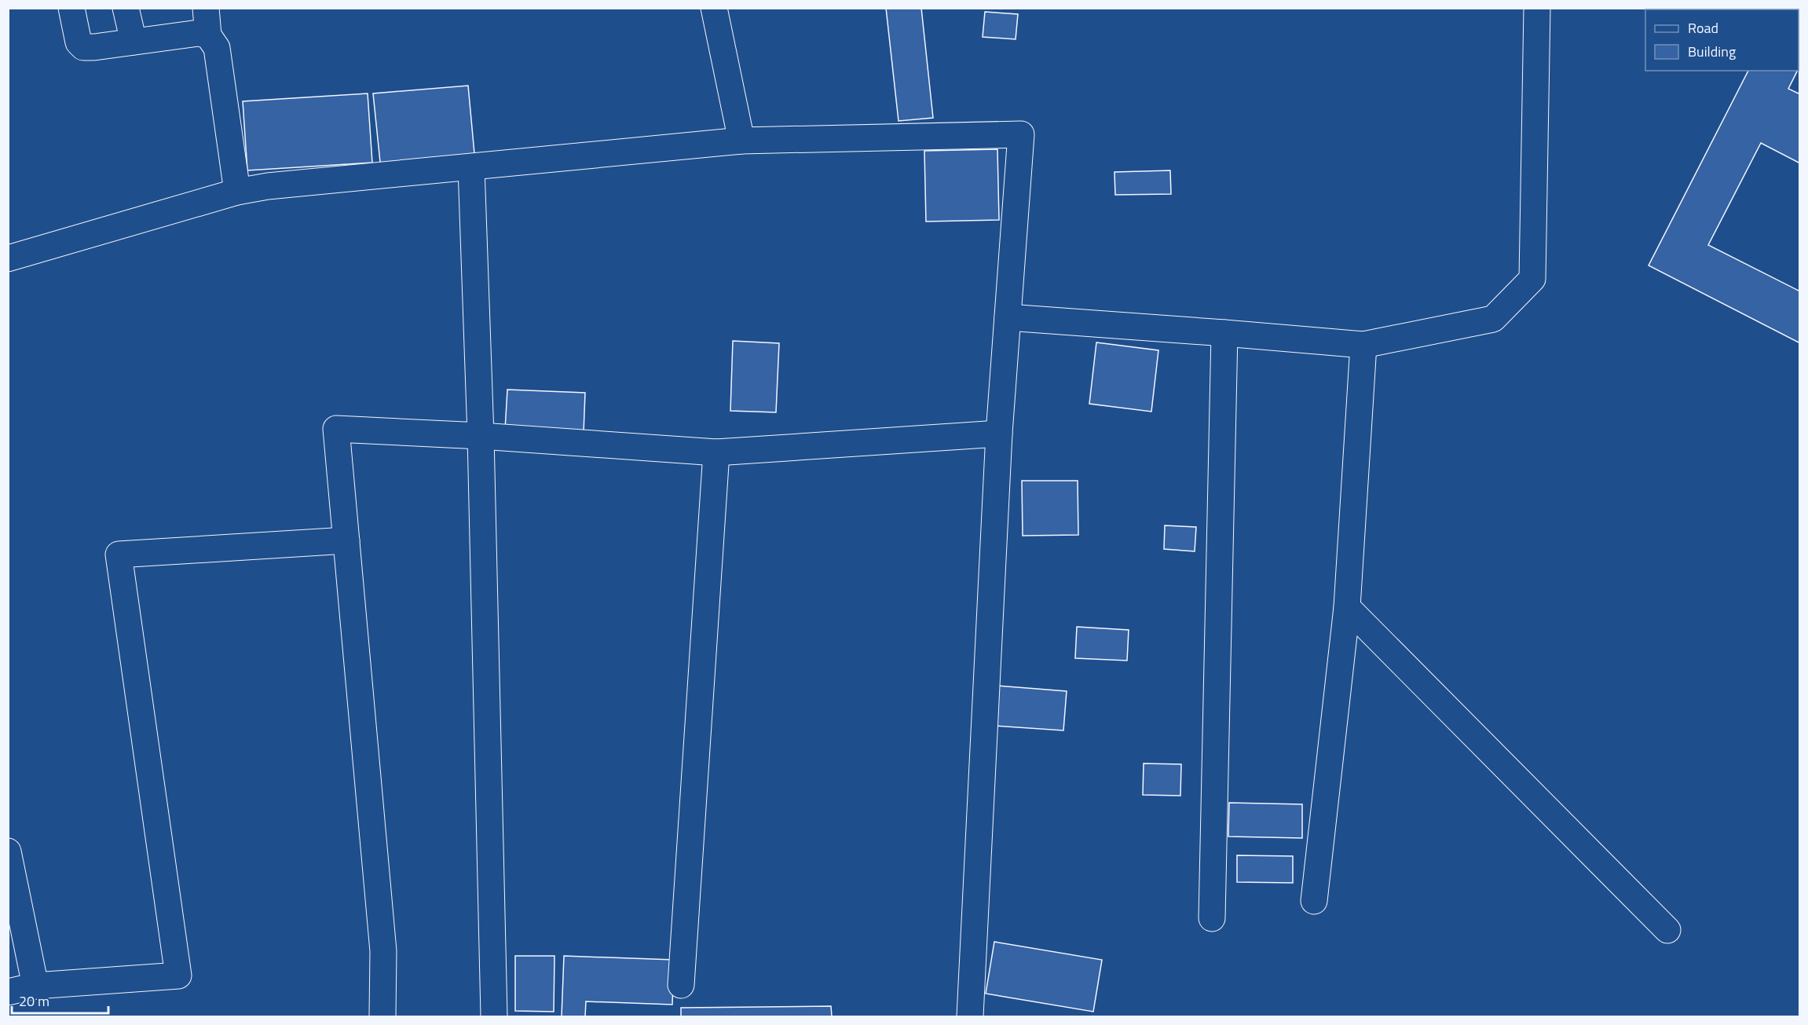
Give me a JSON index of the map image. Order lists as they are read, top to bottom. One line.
{"legend":["Road","Building"],"scale_bar":"20 m"}
